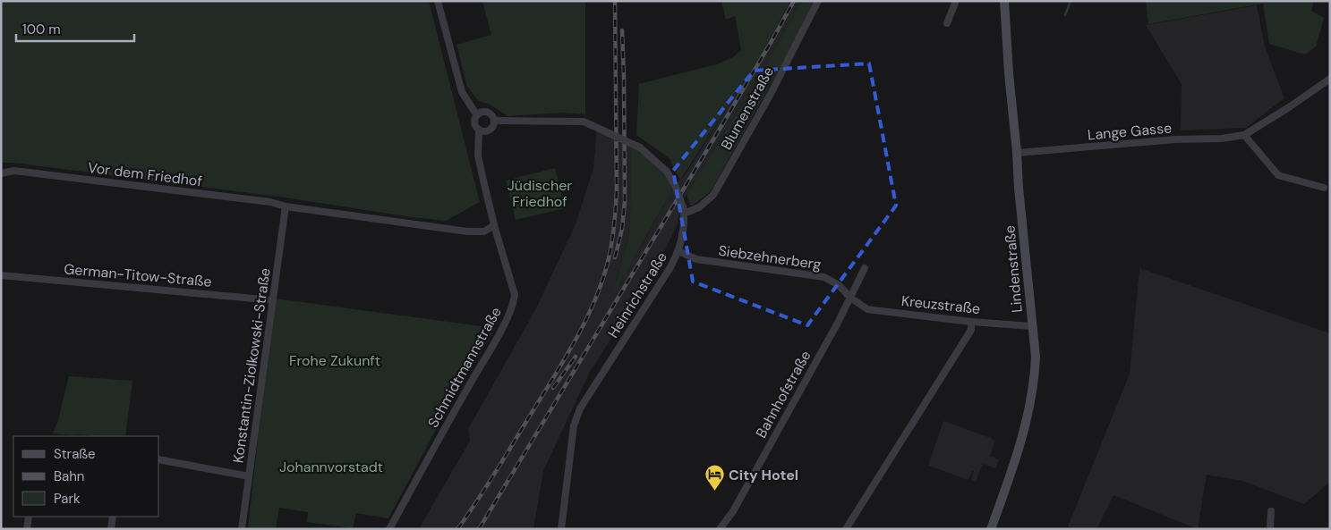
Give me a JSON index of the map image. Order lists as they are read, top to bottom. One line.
{"streets":{"street":["Blumenstraße","Lange Gasse","Vor dem Friedhof","Siebzehnerberg","Lindenstraße","German-Titow-Straße","Heinrichstraße","Kreuzstraße","Konstantin-Ziolkowski-Straße","Schmidtmannstraße","Bahnhofstraße"]},"crossings":[["Blumenstraße","Heinrichstraße"],["Lange Gasse","Lindenstraße"],["Vor dem Friedhof","Konstantin-Ziolkowski-Straße"],["Vor dem Friedhof","Schmidtmannstraße"],["Siebzehnerberg","Heinrichstraße"],["Siebzehnerberg","Kreuzstraße"],["Siebzehnerberg","Bahnhofstraße"],["Lindenstraße","Kreuzstraße"],["German-Titow-Straße","Konstantin-Ziolkowski-Straße"],["Heinrichstraße","Schmidtmannstraße"],["Kreuzstraße","Bahnhofstraße"]],"parks":["Jüdischer Friedhof","Frohe Zukunft","Johannvorstadt"],"places":{"hotel":["City Hotel"]},"legend":["Straße","Bahn","Park"],"scale_bar":"100 m"}
